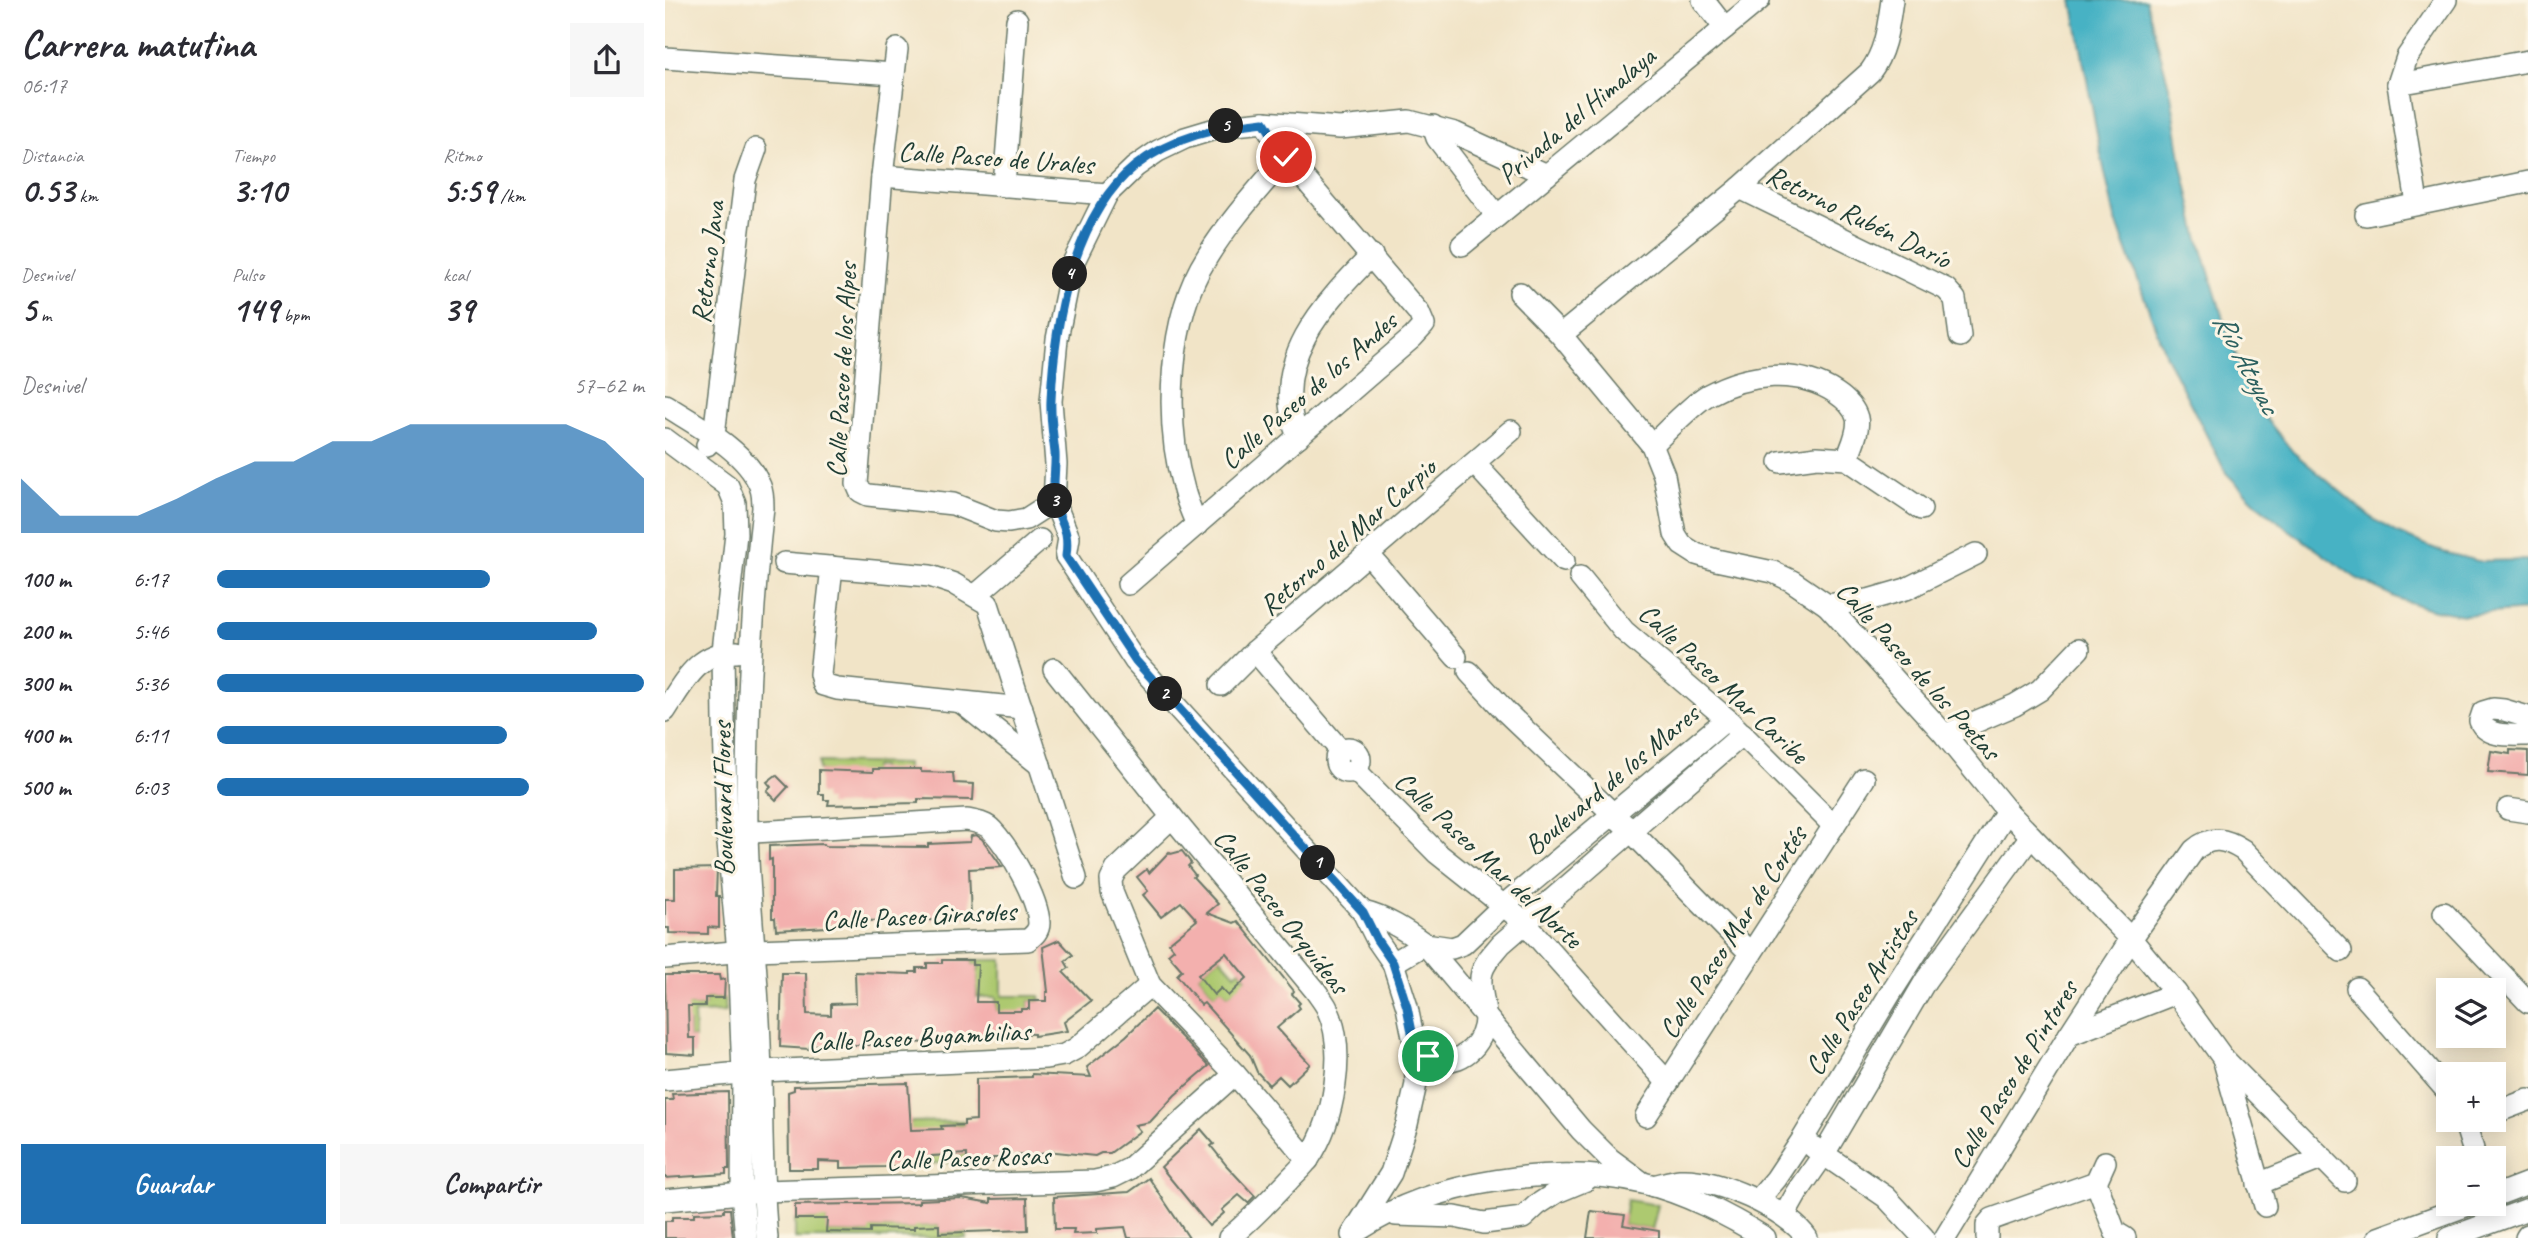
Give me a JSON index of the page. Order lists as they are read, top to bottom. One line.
{"streets":{"street":["Privada del Himalaya","Calle Paseo de Urales","Retorno Rubén Darío","Retorno Java","Calle Paseo de los Alpes","Calle Paseo de los Andes","Retorno del Mar Carpio","Calle Paseo de los Poetas","Calle Paseo Mar Caribe","Boulevard de los Mares","Boulevard Flores","Calle Paseo Mar del Norte","Calle Paseo Orquídeas","Calle Paseo Girasoles","Calle Paseo Mar de Cortés","Calle Paseo Artistas","Calle Paseo Bugambilias","Calle Paseo de Pintores","Calle Paseo Rosas"]},"crossings":[["Calle Paseo de Urales","Calle Paseo de los Alpes"],["Retorno Rubén Darío","Calle Paseo de los Poetas"],["Retorno Java","Boulevard Flores"],["Retorno del Mar Carpio","Calle Paseo Mar Caribe"],["Retorno del Mar Carpio","Calle Paseo Mar del Norte"],["Calle Paseo de los Poetas","Calle Paseo Artistas"],["Calle Paseo de los Poetas","Calle Paseo de Pintores"],["Calle Paseo Mar Caribe","Boulevard de los Mares"],["Calle Paseo Mar Caribe","Calle Paseo Mar de Cortés"],["Boulevard de los Mares","Calle Paseo Mar del Norte"],["Boulevard Flores","Calle Paseo Girasoles"],["Boulevard Flores","Calle Paseo Bugambilias"],["Boulevard Flores","Calle Paseo Rosas"],["Calle Paseo Mar del Norte","Calle Paseo Mar de Cortés"]],"water":["Río Atoyac"],"page":{"heading":["Carrera matutina","06:17"],"pins":["5","4","3","2","1"],"stats":[["Distancia","0.53 km"],["Tiempo","3:10"],["Ritmo","5:59 /km"],["Desnivel","5 m"],["Pulso","149 bpm"],["kcal","39"]],"chart":["Desnivel","57–62 m"],"list":[{"name":"100 m","note":"6:17"},{"name":"200 m","note":"5:46"},{"name":"300 m","note":"5:36"},{"name":"400 m","note":"6:11"},{"name":"500 m","note":"6:03"}],"map_buttons":["+","−"],"buttons":["Guardar","Compartir"]}}
